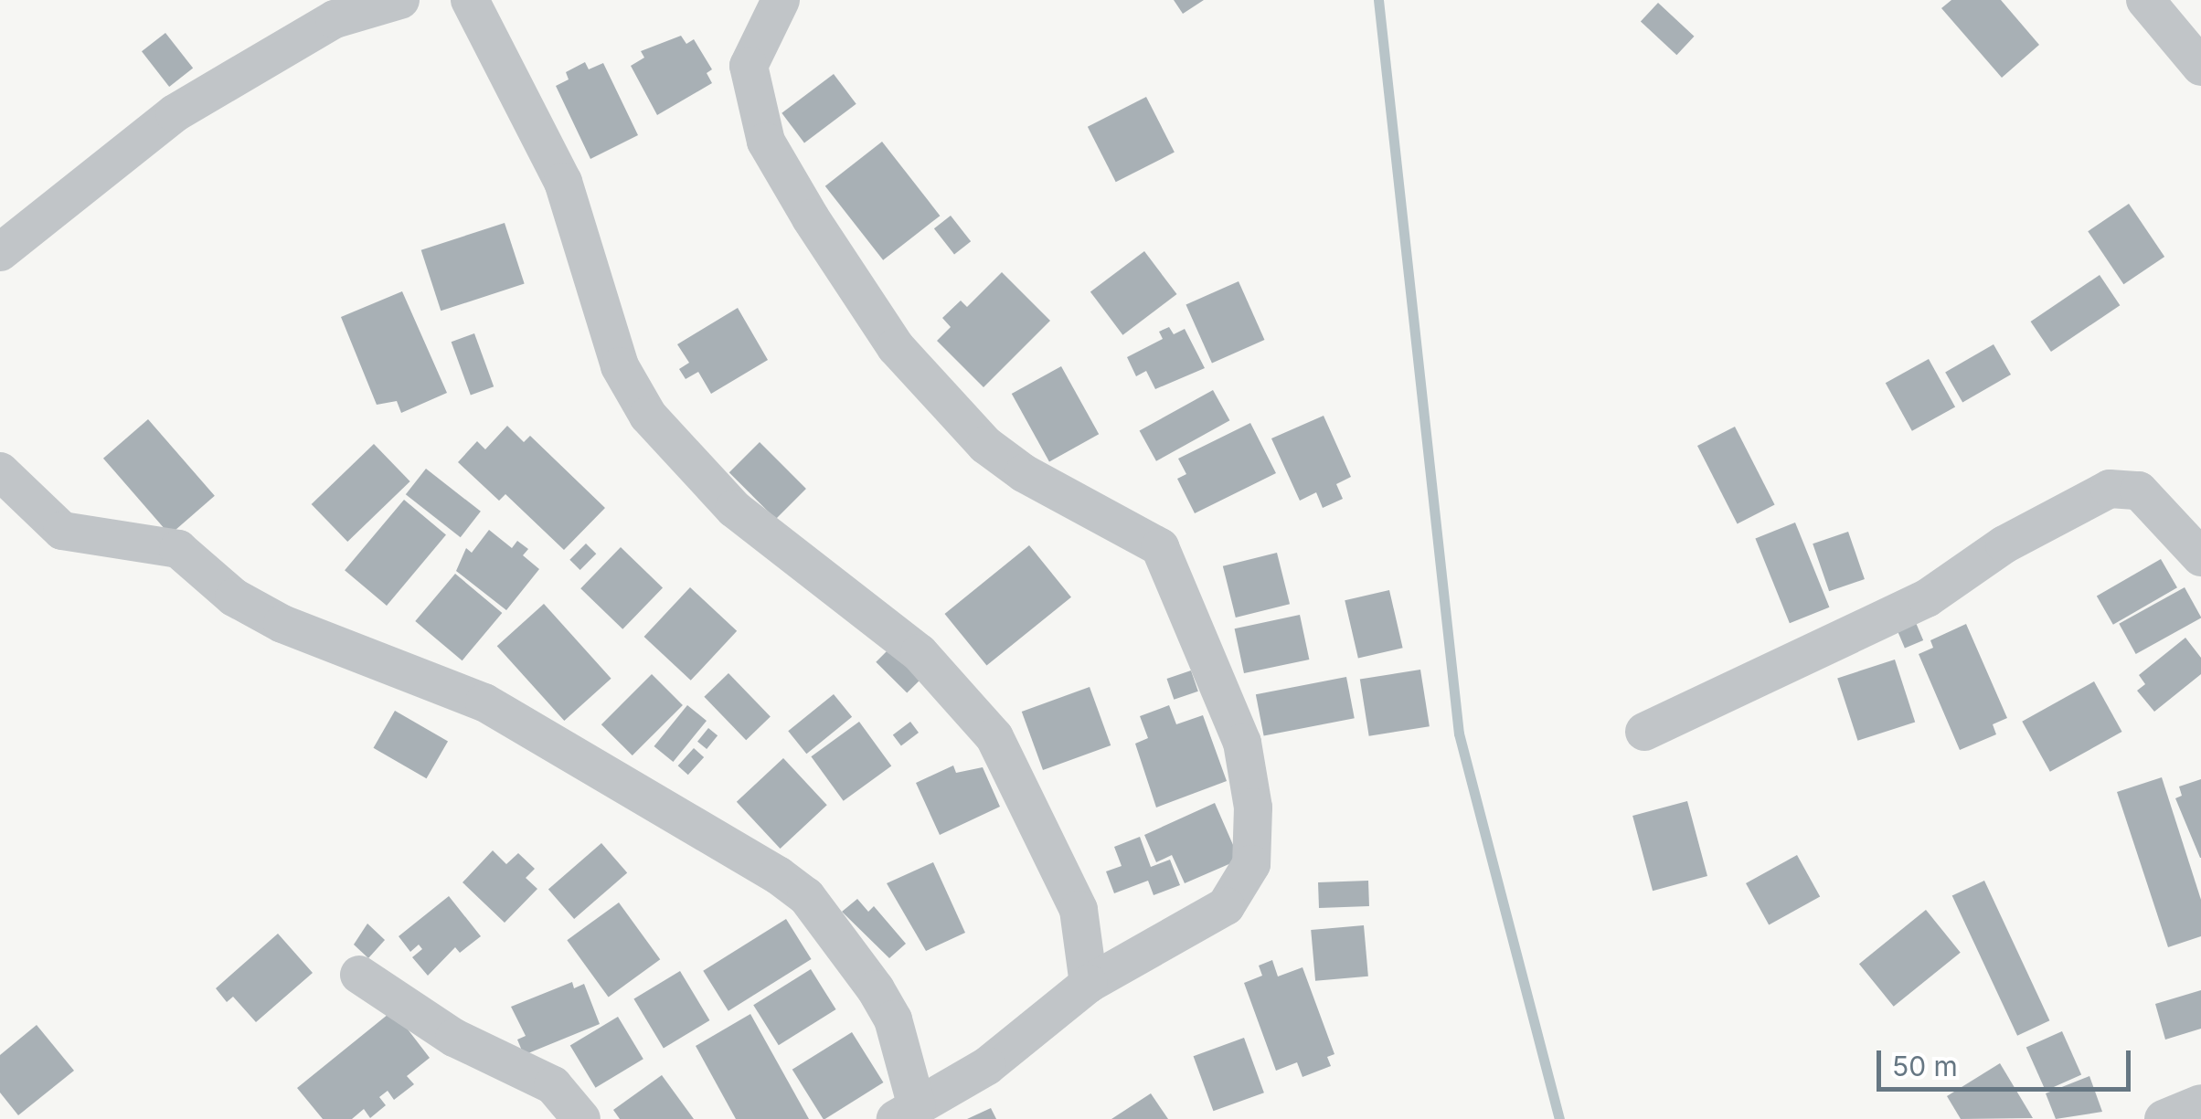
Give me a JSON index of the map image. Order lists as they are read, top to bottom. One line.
{"scale_bar":"50 m"}
